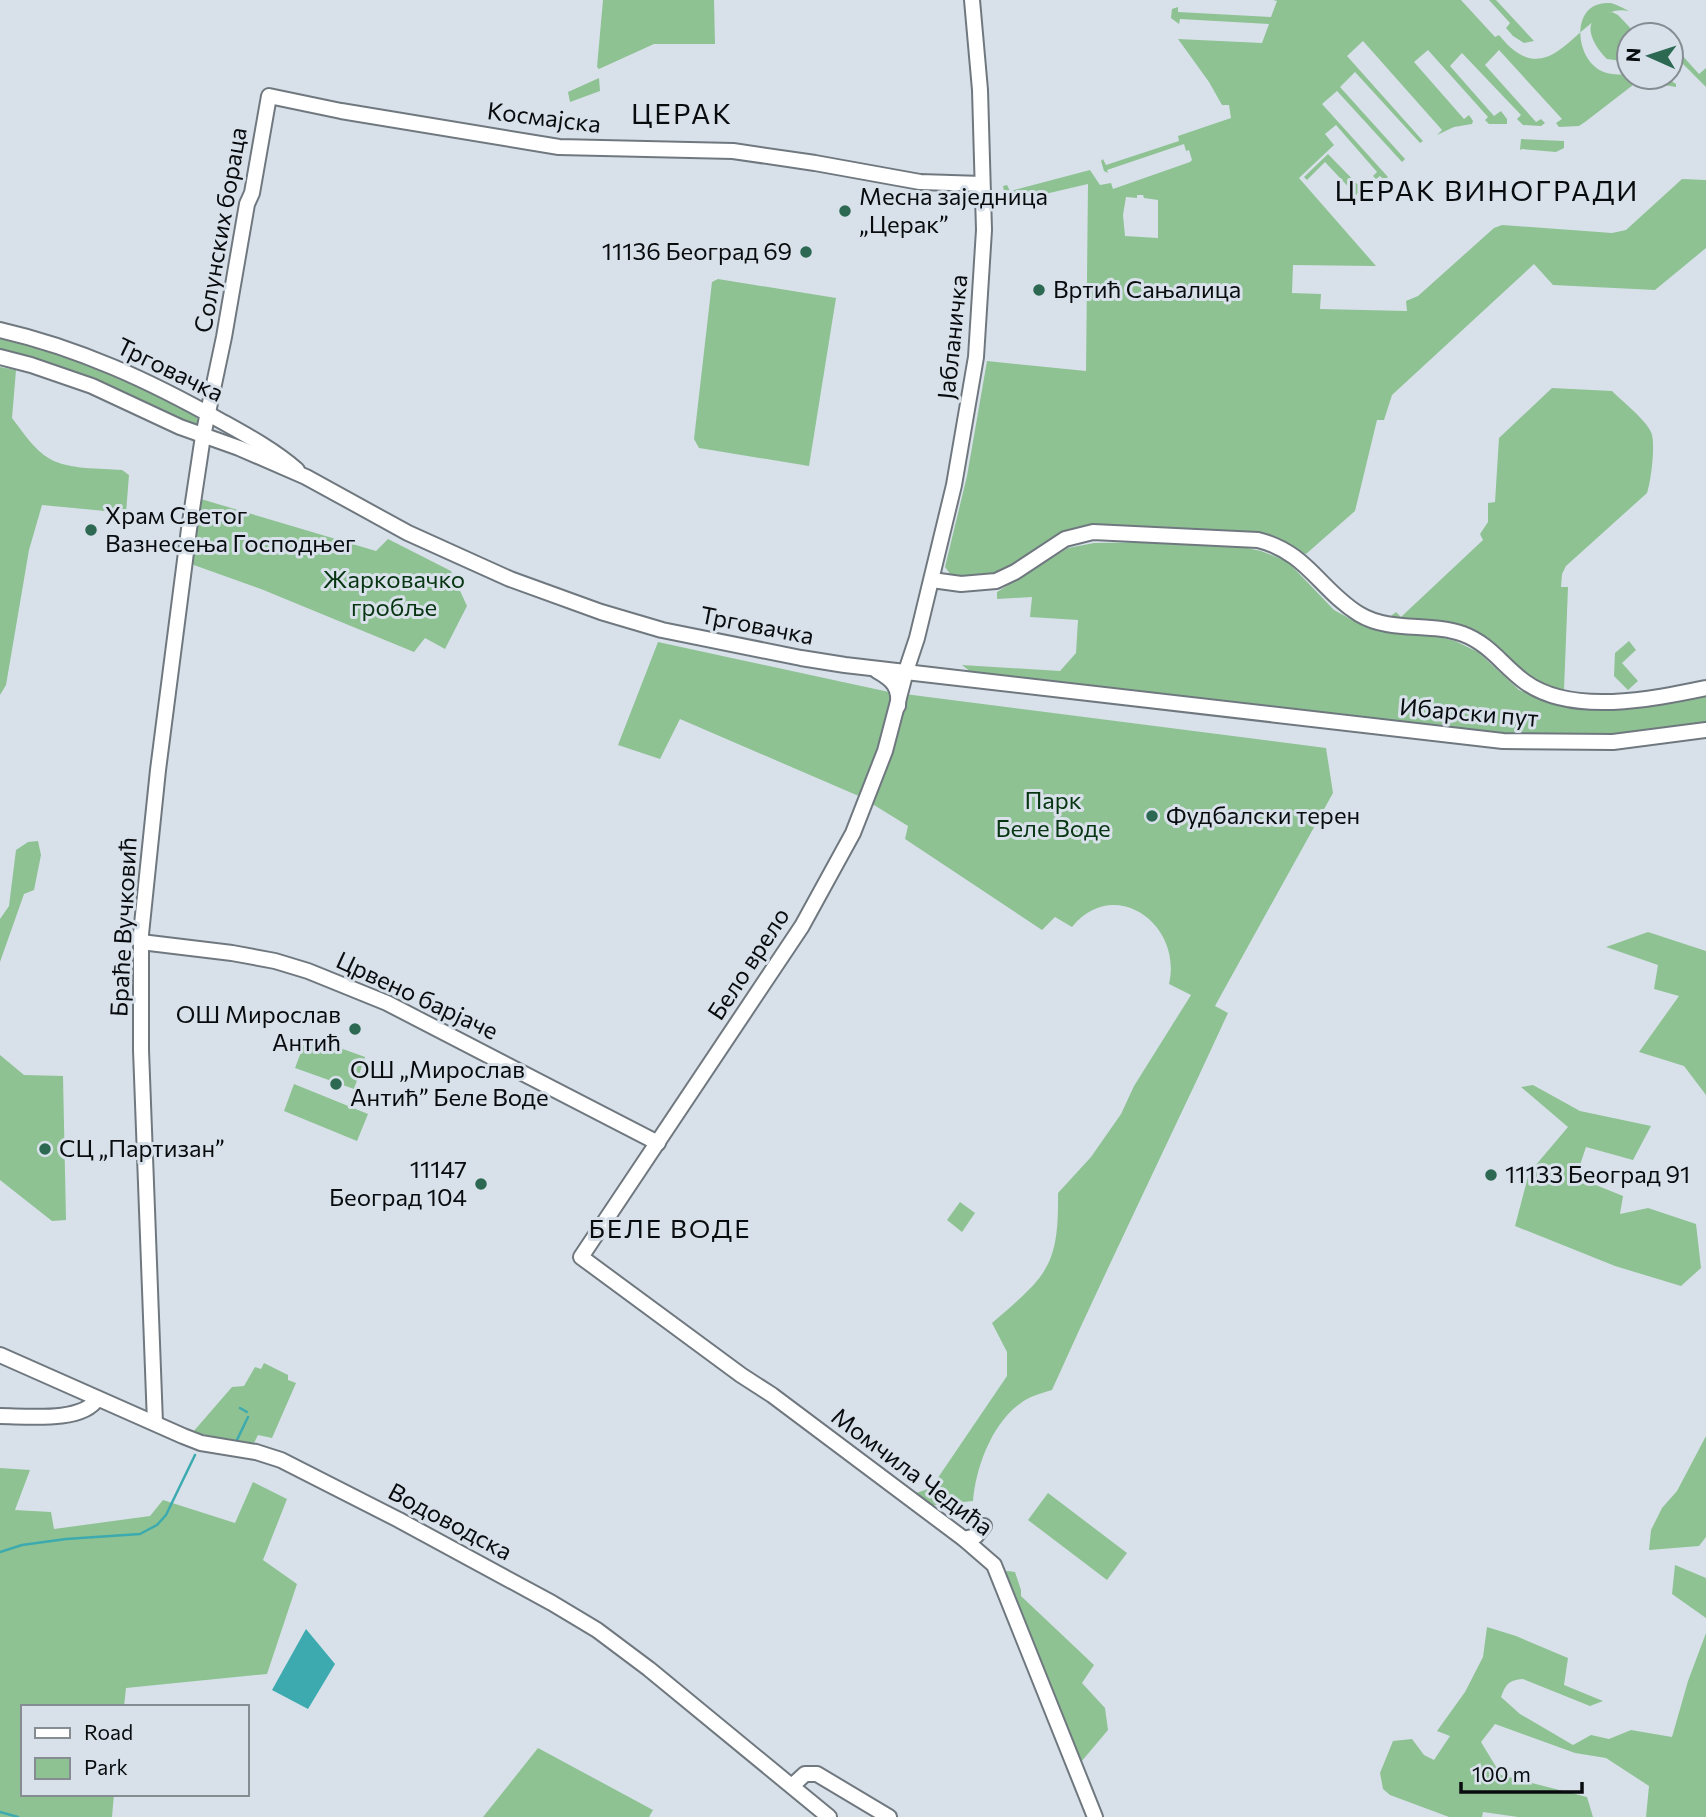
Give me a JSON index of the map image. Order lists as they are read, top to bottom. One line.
{"streets":{"street":["Космајска","Солунских бораца","Јабланичка","Трговачка","Ибарски пут","Браће Вучковић","Бело врело","Црвено барјаче","Момчила Чедића","Водоводска"]},"crossings":[["Космајска","Солунских бораца"],["Космајска","Јабланичка"],["Солунских бораца","Трговачка"],["Солунских бораца","Браће Вучковић"],["Јабланичка","Трговачка"],["Јабланичка","Бело врело"],["Трговачка","Ибарски пут"],["Трговачка","Браће Вучковић"],["Трговачка","Бело врело"],["Браће Вучковић","Црвено барјаче"],["Браће Вучковић","Водоводска"],["Бело врело","Црвено барјаче"],["Бело врело","Момчила Чедића"]],"districts":["ЦЕРАК","ЦЕРАК ВИНОГРАДИ","БЕЛЕ ВОДЕ"],"parks":["Жарковачко гробље","Парк Беле Воде"],"places":["Месна заједница „Церак”","11136 Београд 69","Вртић Сањалица","Храм Светог Вазнесења Господњег","Фудбалски терен","ОШ Мирослав Антић","ОШ „Мирослав Антић” Беле Воде","СЦ „Партизан”","11133 Београд 91","11147 Београд 104"],"legend":["Road","Park"],"scale_bar":"100 m","north":"left"}
